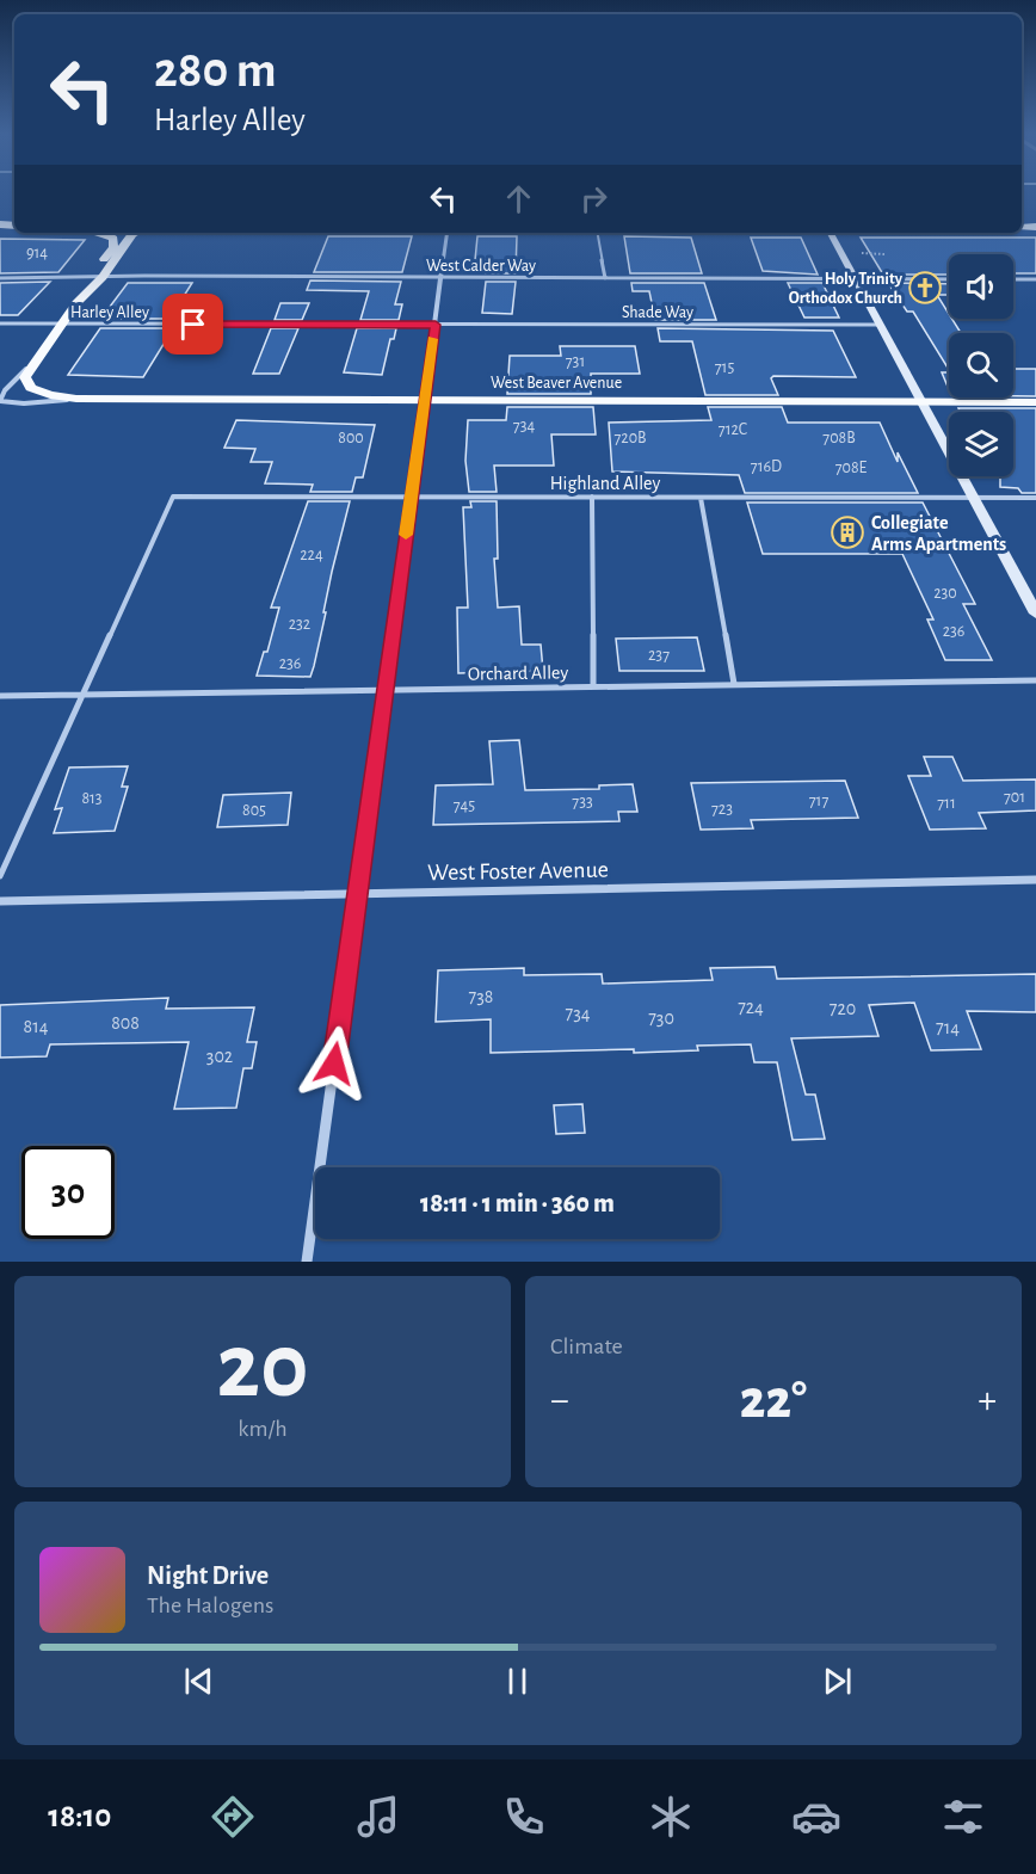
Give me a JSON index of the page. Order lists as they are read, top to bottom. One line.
{"streets":{"main road":["West Beaver Avenue"],"street":["West Foster Avenue"],"lane":["West Calder Way","Harley Alley","Shade Way","Highland Alley","Orchard Alley"]},"crossings":[["Harley Alley","Shade Way"],["Highland Alley","Orchard Alley"]],"places":{"church":["Holy Trinity Orthodox Church"],"building":["Collegiate Arms Apartments"]},"house_numbers":["914","731","715","734","712C","800","720B","708B","716D","708E","224","230","232","236","237","236","701","813","717","733","711","745","723","805","738","724","720","734","730","808","814","714","302"],"page":{"turn":["280 m","Harley Alley"],"limit":"30","trip":"18:11 · 1 min · 360 m","tile":[["20","km/h"],"Climate"],"heat":["−","22°","+"],"song":["Night Drive","The Halogens"],"tabs":"18:10"}}
